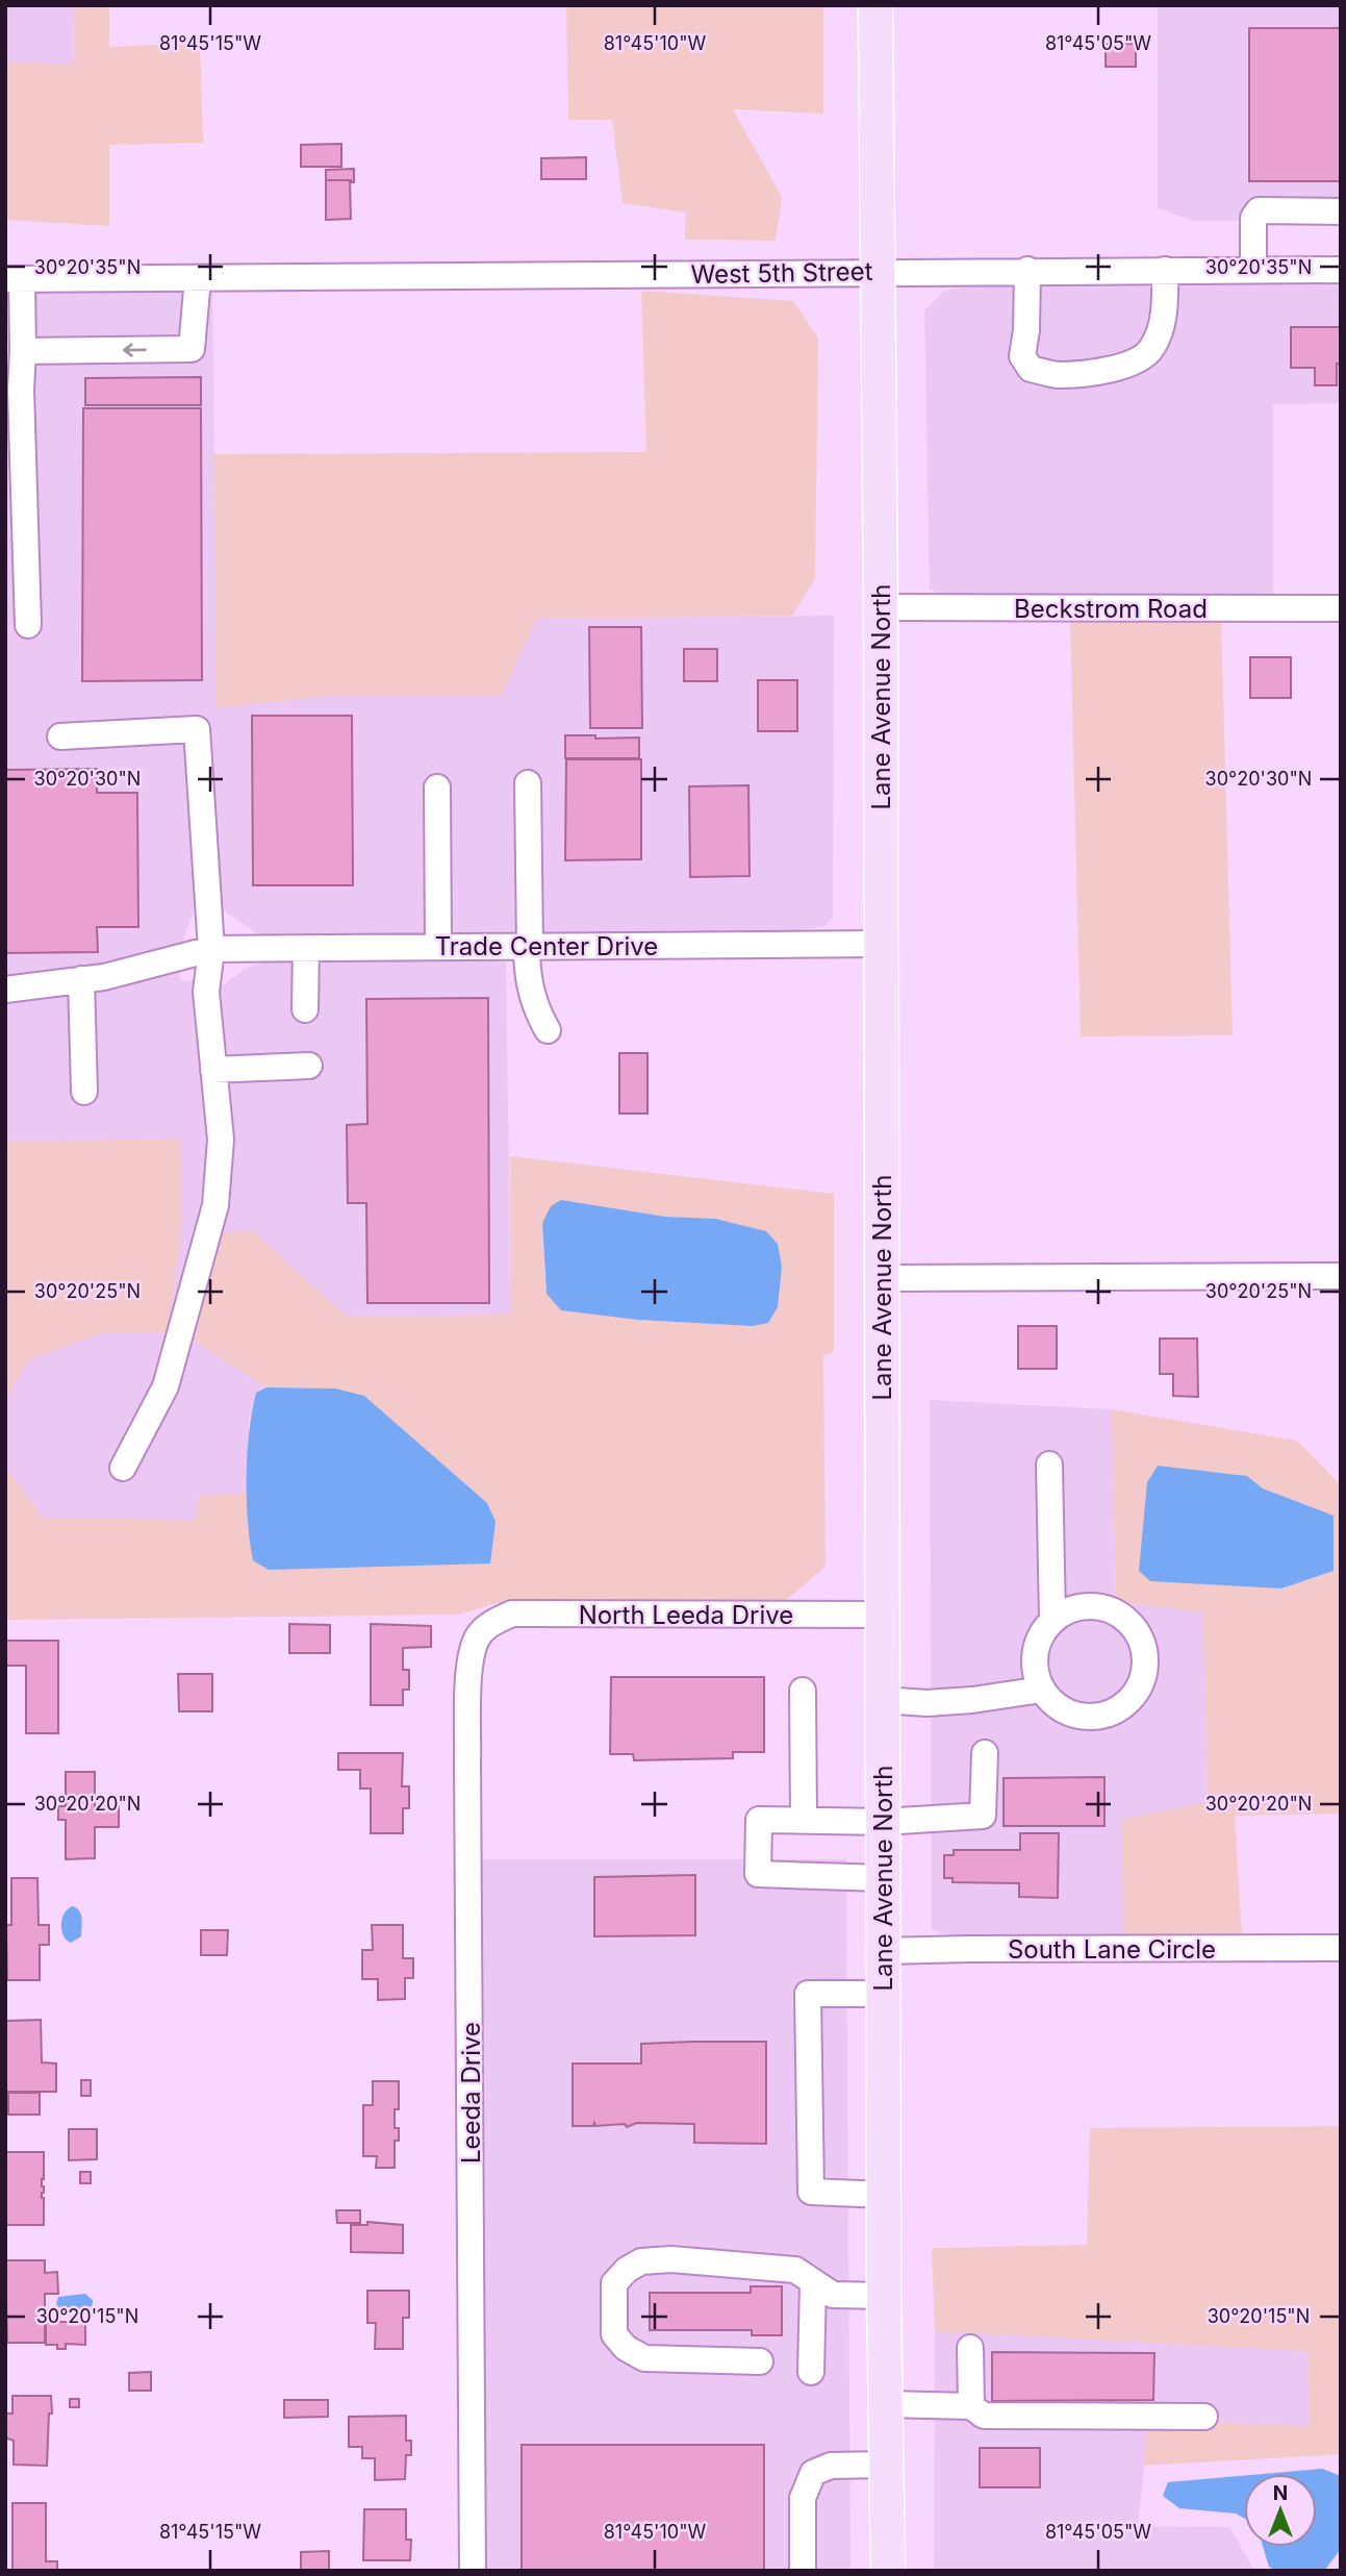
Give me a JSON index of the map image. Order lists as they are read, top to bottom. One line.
{"streets":{"main road":["Lane Avenue North"],"street":["West 5th Street","Beckstrom Road","Trade Center Drive","North Leeda Drive","South Lane Circle","Leeda Drive"]},"crossings":[["West 5th Street","Lane Avenue North"],["Beckstrom Road","Lane Avenue North"],["Lane Avenue North","Trade Center Drive"],["Lane Avenue North","North Leeda Drive"],["Lane Avenue North","South Lane Circle"],["North Leeda Drive","Leeda Drive"]],"north":"top","coordinates":["81°45'15\"W","81°45'10\"W","81°45'05\"W","30°20'35\"N","30°20'30\"N","30°20'25\"N","30°20'20\"N","30°20'15\"N"]}
